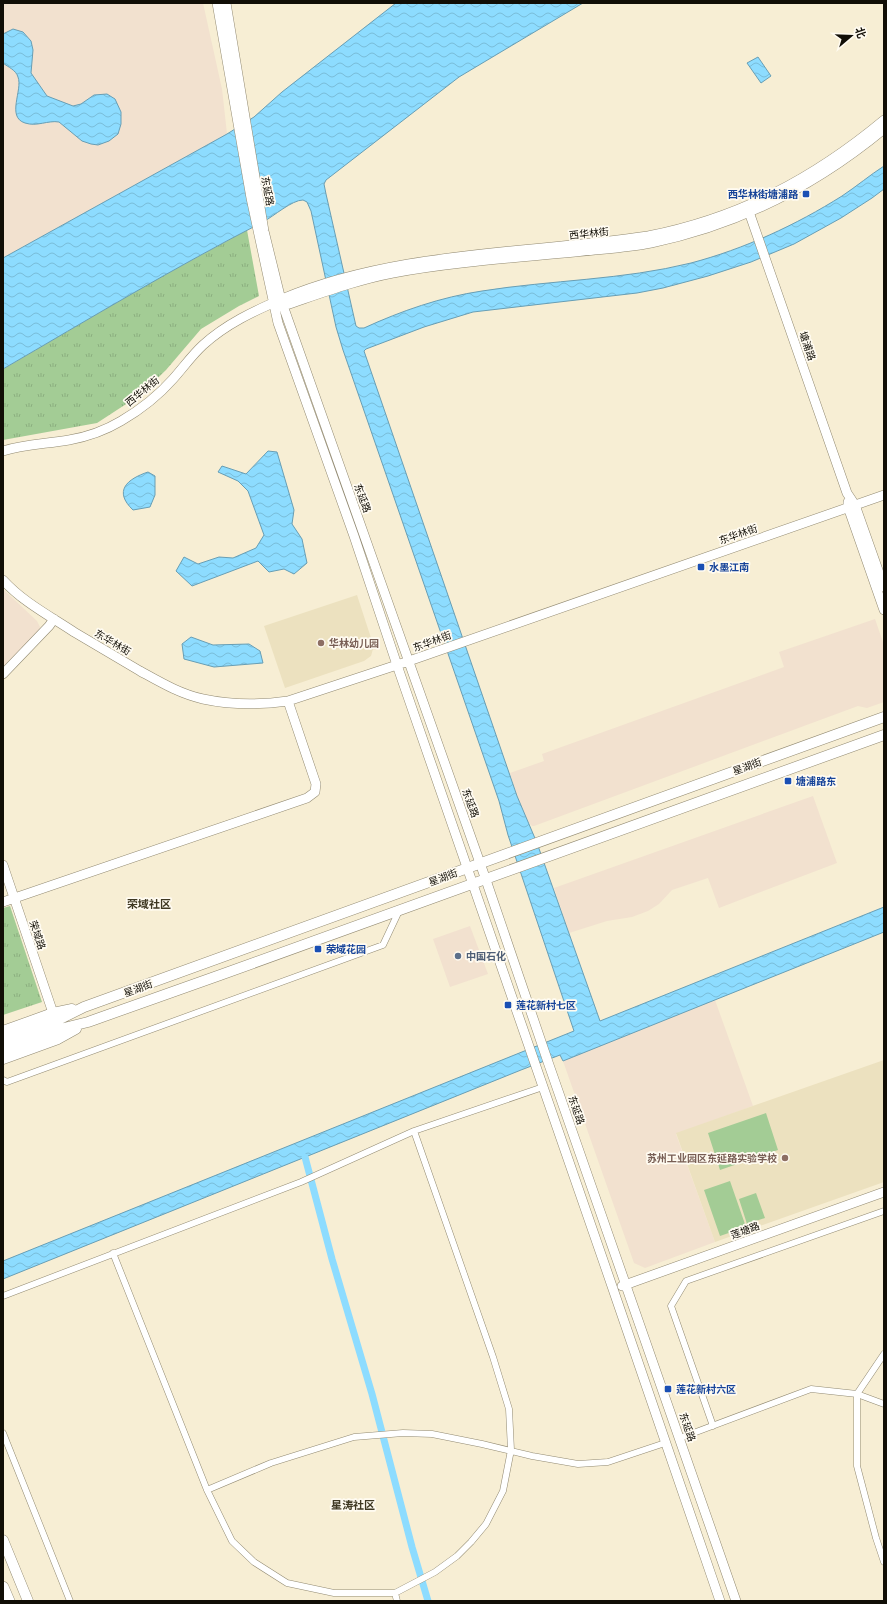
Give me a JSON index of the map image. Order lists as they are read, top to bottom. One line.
{"streets":{"main road":["东延路","西华林街","塘浦路","东华林街","星湖街","荣域路","莲塘路"]},"crossings":[["东延路","西华林街"],["东延路","东华林街"],["东延路","星湖街"],["东延路","莲塘路"],["西华林街","塘浦路"],["塘浦路","东华林街"]],"districts":["荣域社区","星涛社区"],"places":{"transit":["西华林街塘浦路","水墨江南","塘浦路东","荣域花园","莲花新村七区","莲花新村六区"],"other":["华林幼儿园","中国石化","苏州工业园区东延路实验学校"]},"north":"right"}
